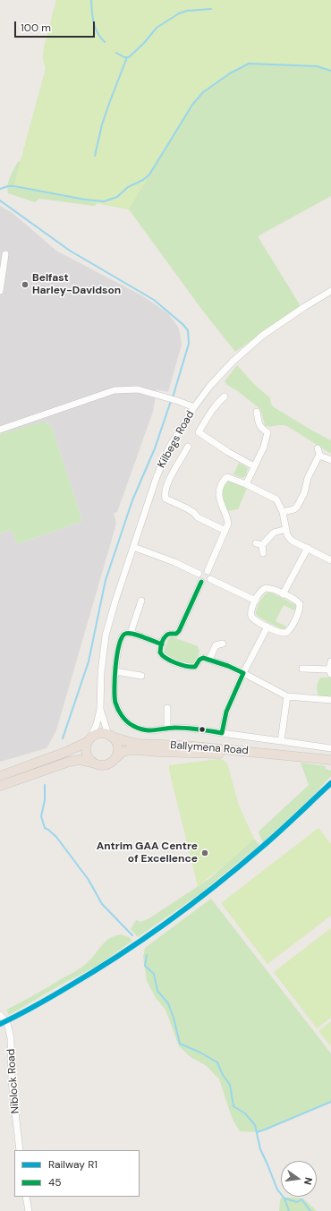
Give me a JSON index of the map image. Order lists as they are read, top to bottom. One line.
{"streets":{"highway":["Ballymena Road"],"street":["Kilbegs Road","Niblock Road"]},"crossings":[["Kilbegs Road","Ballymena Road"]],"places":["Belfast Harley-Davidson","Antrim GAA Centre of Excellence"],"lines":["transit line 45","rail line R1"],"legend":["Railway R1","45"],"scale_bar":"100 m","north":"right"}
